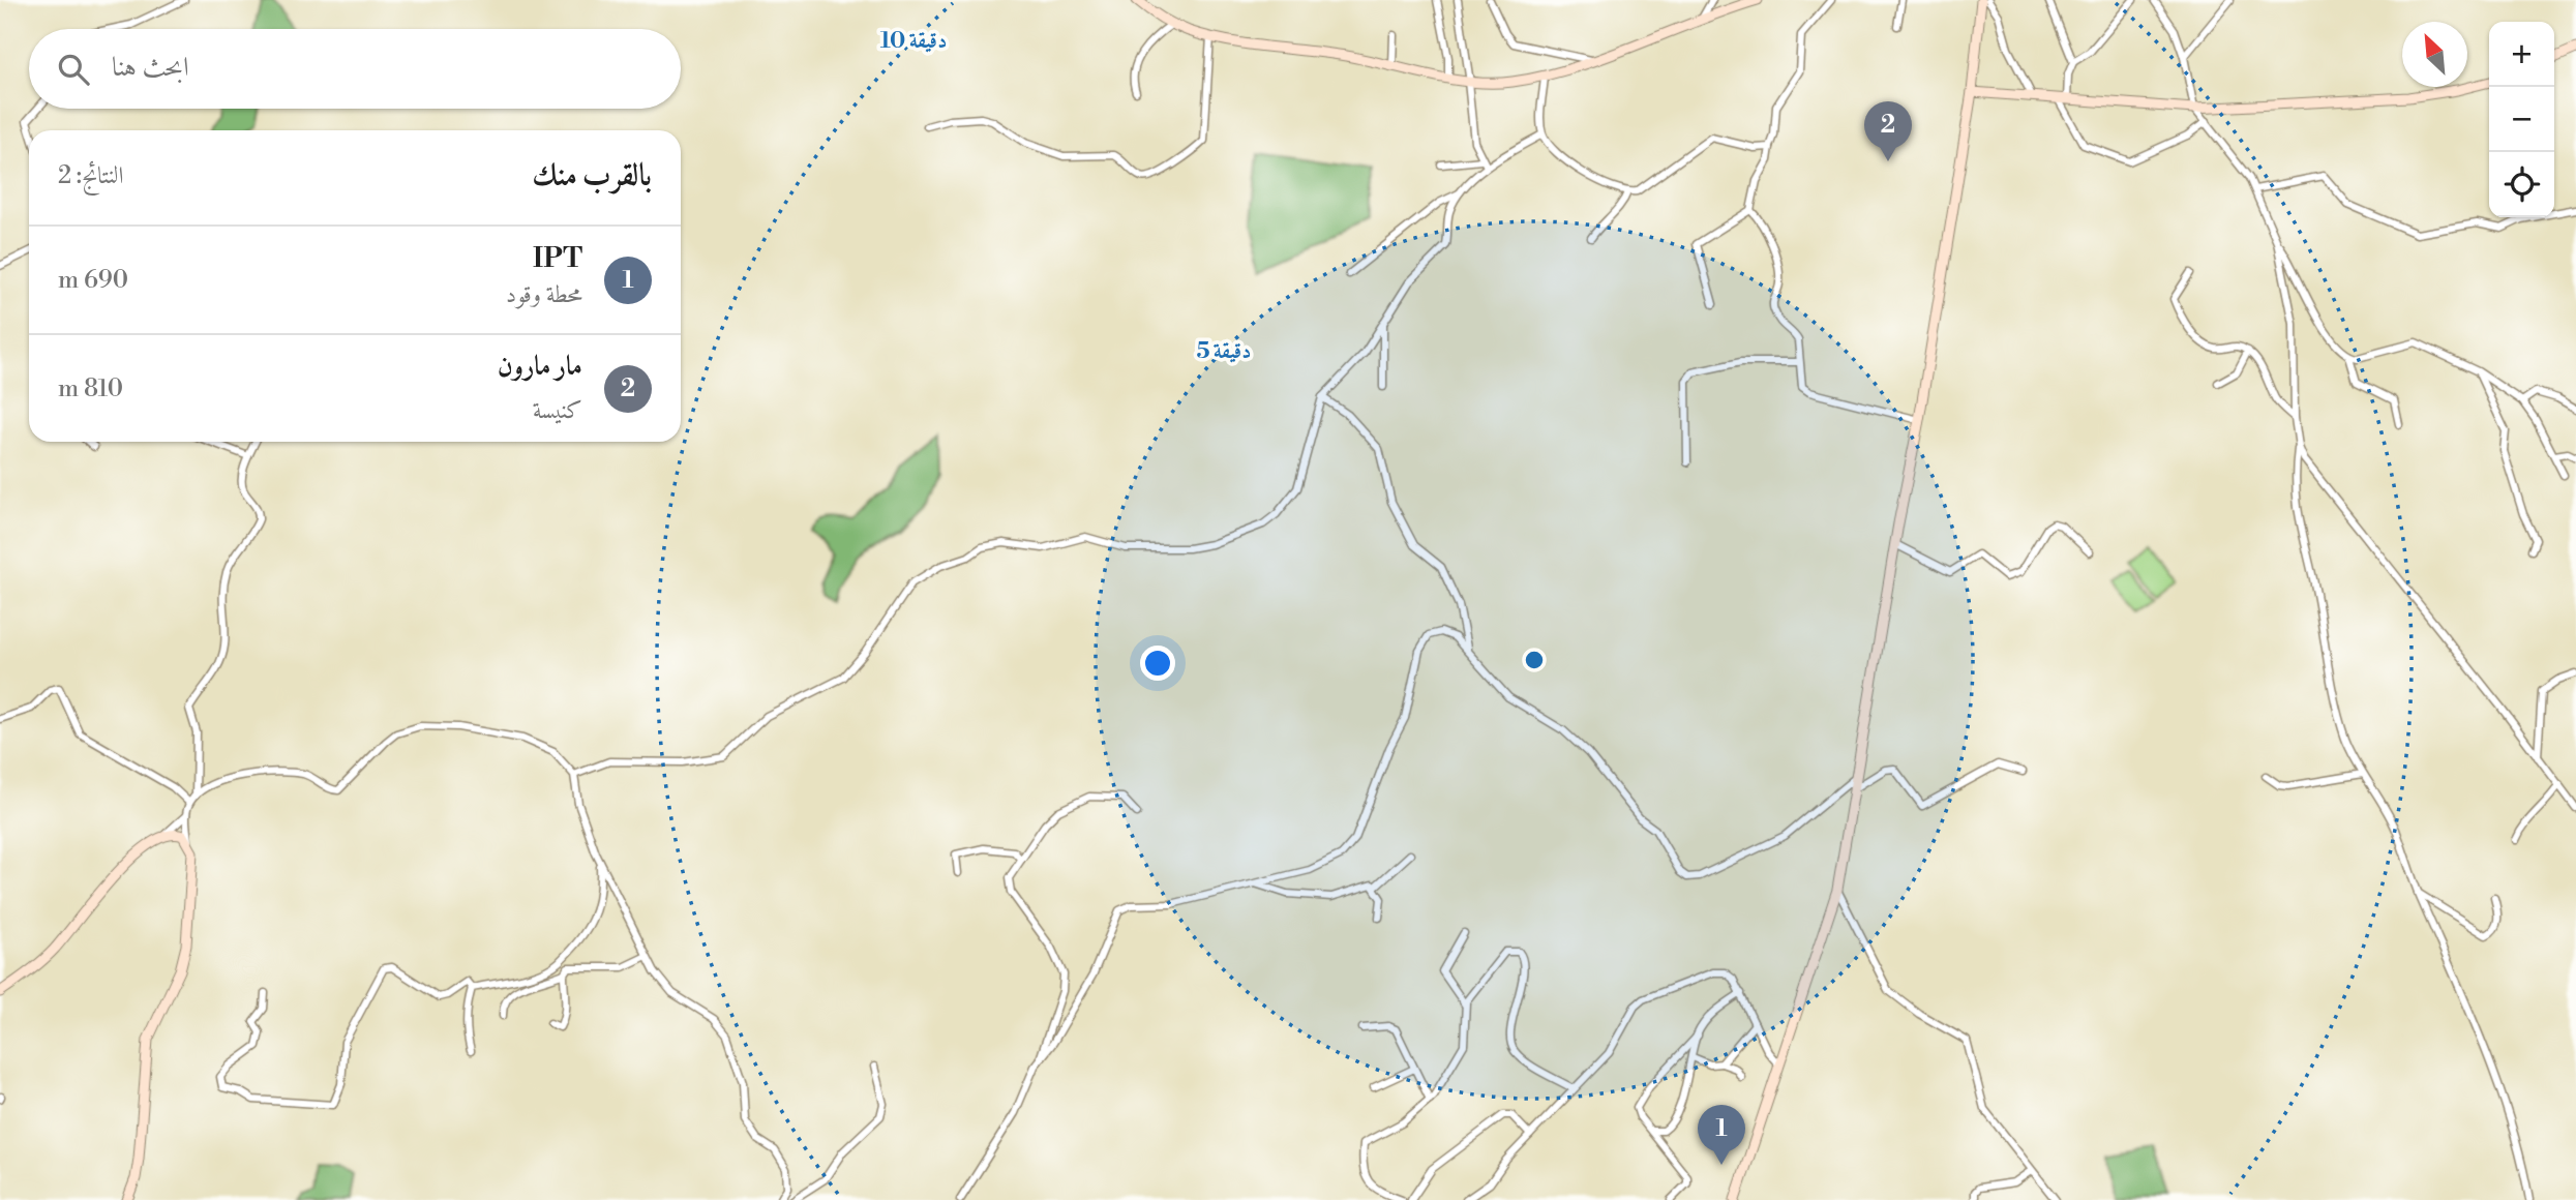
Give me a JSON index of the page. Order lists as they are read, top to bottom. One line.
{"north":"top left","page":{"map_buttons":["+","−"],"search":"ابحث هنا","pins":["2","1"],"heading":["بالقرب منك","النتائج: 2"],"list":[{"mark":"1","name":"IPT","note":"محطة وقود","value":"690 m"},{"mark":"2","name":"مار مارون","note":"كنيسة","value":"810 m"}]},"rings":["10 دقيقة","5 دقيقة"]}
